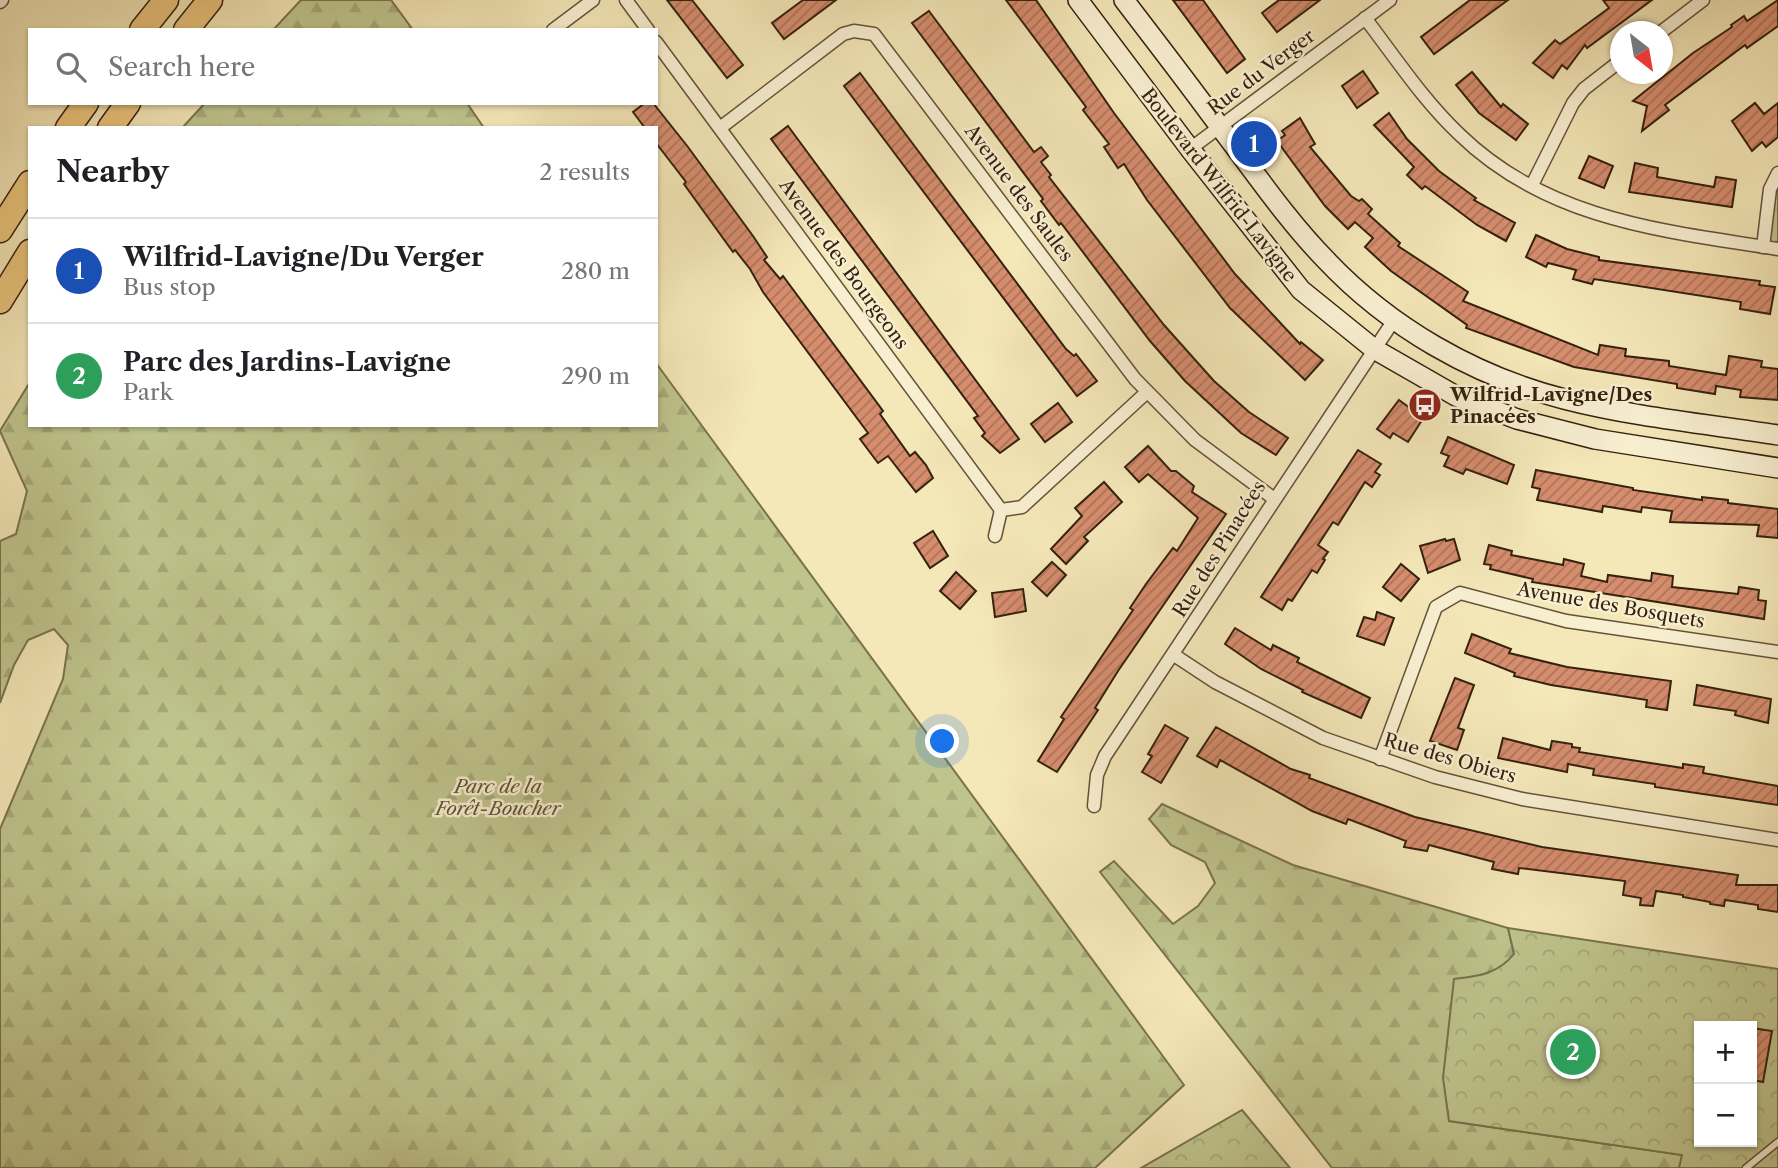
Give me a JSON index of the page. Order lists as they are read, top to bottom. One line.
{"streets":{"street":["Rue du Verger","Boulevard Wilfrid-Lavigne","Avenue des Saules","Avenue des Bourgeons","Rue des Pinacées","Avenue des Bosquets","Rue des Obiers"]},"crossings":[["Rue du Verger","Boulevard Wilfrid-Lavigne"],["Boulevard Wilfrid-Lavigne","Rue des Pinacées"],["Avenue des Saules","Avenue des Bourgeons"],["Avenue des Saules","Rue des Pinacées"],["Rue des Pinacées","Rue des Obiers"],["Avenue des Bosquets","Rue des Obiers"]],"parks":["Parc de la Forêt-Boucher"],"places":{"bus stop":["Wilfrid-Lavigne/Des Pinacées"]},"north":"bottom right","page":{"search":"Search here","pins":["1","2"],"heading":["Nearby","2 results"],"list":[{"mark":"1","name":"Wilfrid-Lavigne/Du Verger","note":"Bus stop","value":"280 m"},{"mark":"2","name":"Parc des Jardins-Lavigne","note":"Park","value":"290 m"}],"map_buttons":["+","−"]}}
